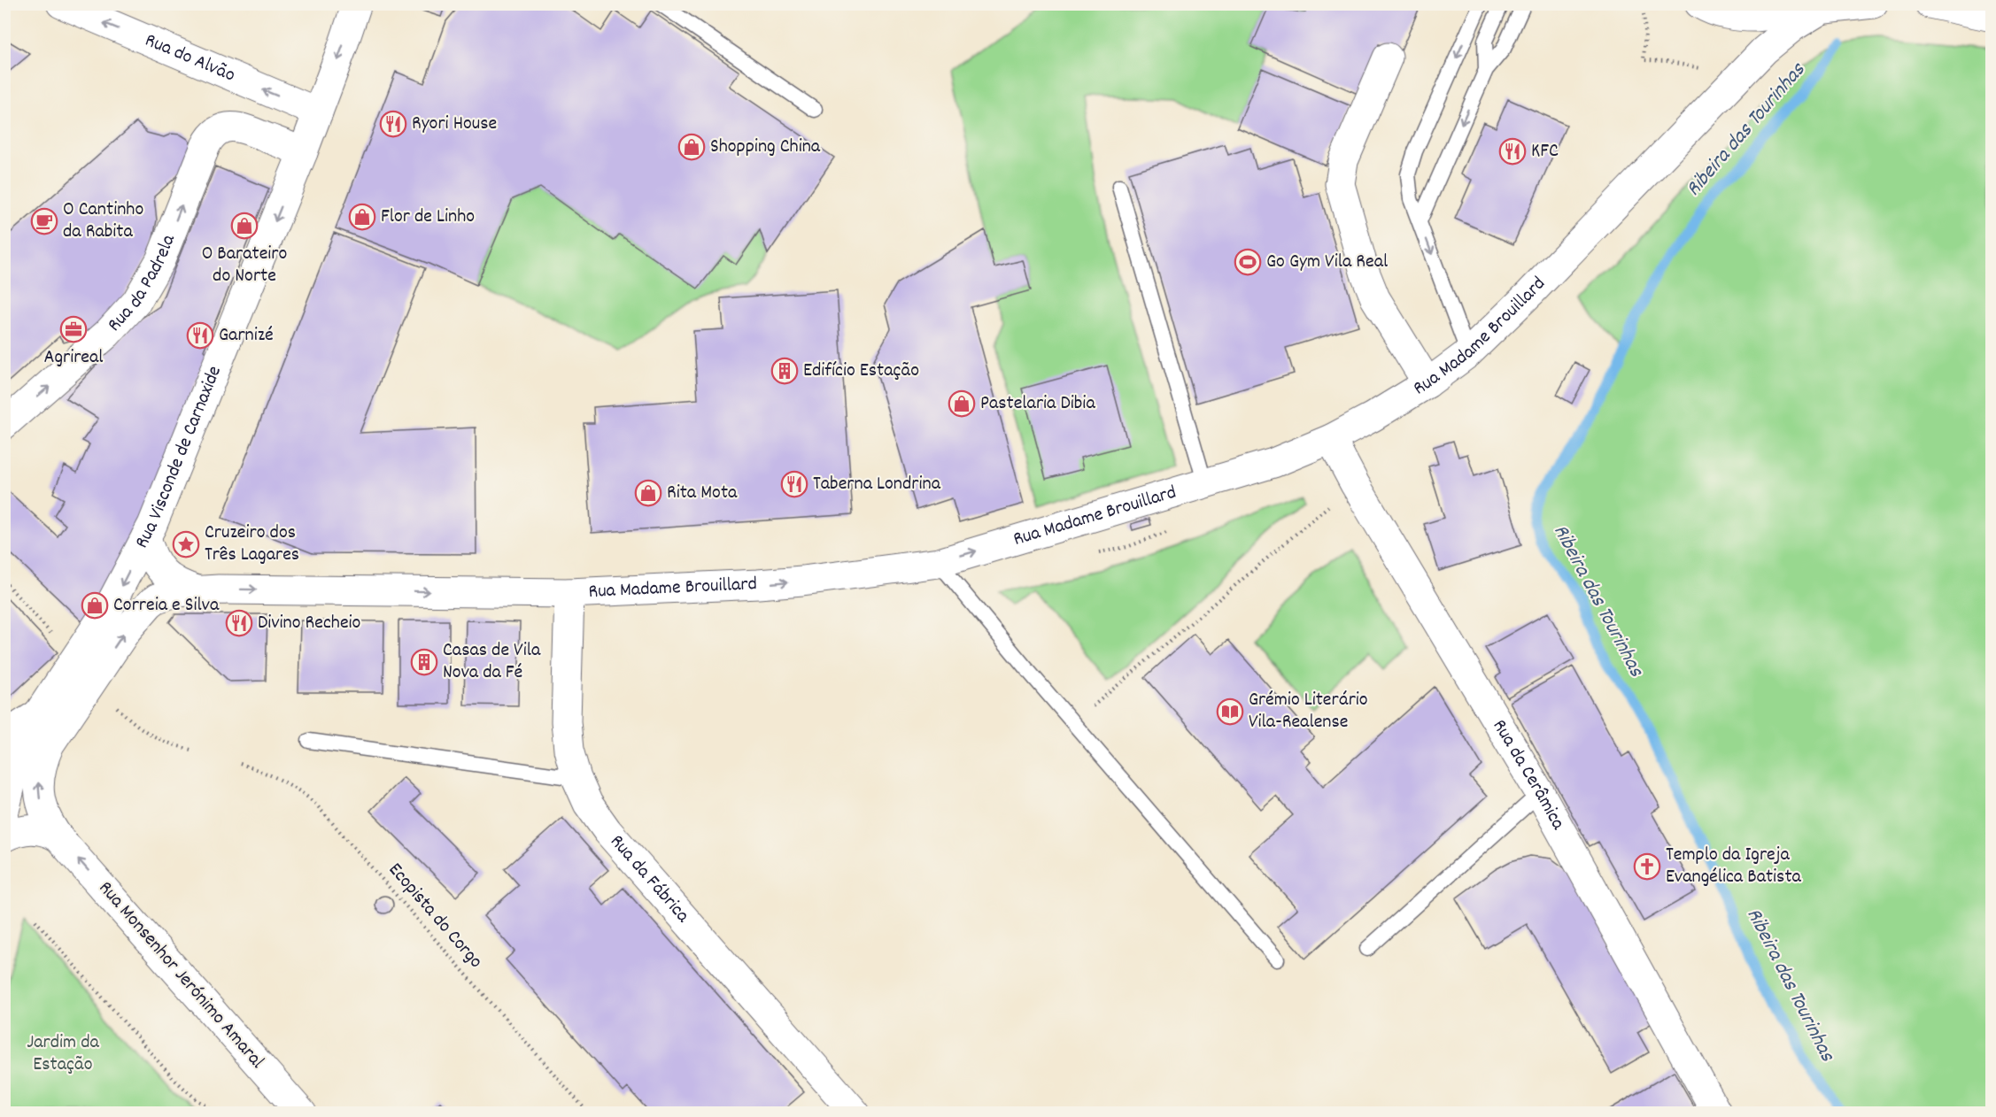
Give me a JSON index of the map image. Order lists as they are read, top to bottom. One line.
{"streets":{"main road":["Rua do Alvão","Rua da Padrela","Rua Madame Brouillard","Rua Visconde de Carnaxide","Rua da Cerâmica","Rua da Fábrica","Rua Monsenhor Jerónimo Amaral"],"path":["Ecopista do Corgo"]},"crossings":[["Rua do Alvão","Rua Visconde de Carnaxide"],["Rua da Padrela","Rua Visconde de Carnaxide"],["Rua Madame Brouillard","Rua da Cerâmica"],["Rua Madame Brouillard","Rua da Fábrica"],["Rua Madame Brouillard","Rua Monsenhor Jerónimo Amaral"]],"one_way":["Rua do Alvão","Rua da Padrela","Rua Madame Brouillard","Rua Visconde de Carnaxide"],"water":["Ribeira das Tourinhas"],"parks":["Jardim da Estação"],"places":{"restaurant":["Ryori House","KFC","Garnizé","Taberna Londrina","Divino Recheio"],"shop":["Shopping China","Flor de Linho","O Barateiro do Norte","Pastelaria Dibia","Rita Mota","Correia e Silva"],"cafe":["O Cantinho da Rabita"],"sports":["Go Gym Vila Real"],"office":["Agrireal"],"building":["Edifício Estação","Casas de Vila Nova da Fé"],"place":["Cruzeiro dos Três Lagares"],"library":["Grémio Literário Vila-Realense"],"church":["Templo da Igreja Evangélica Batista"]}}
